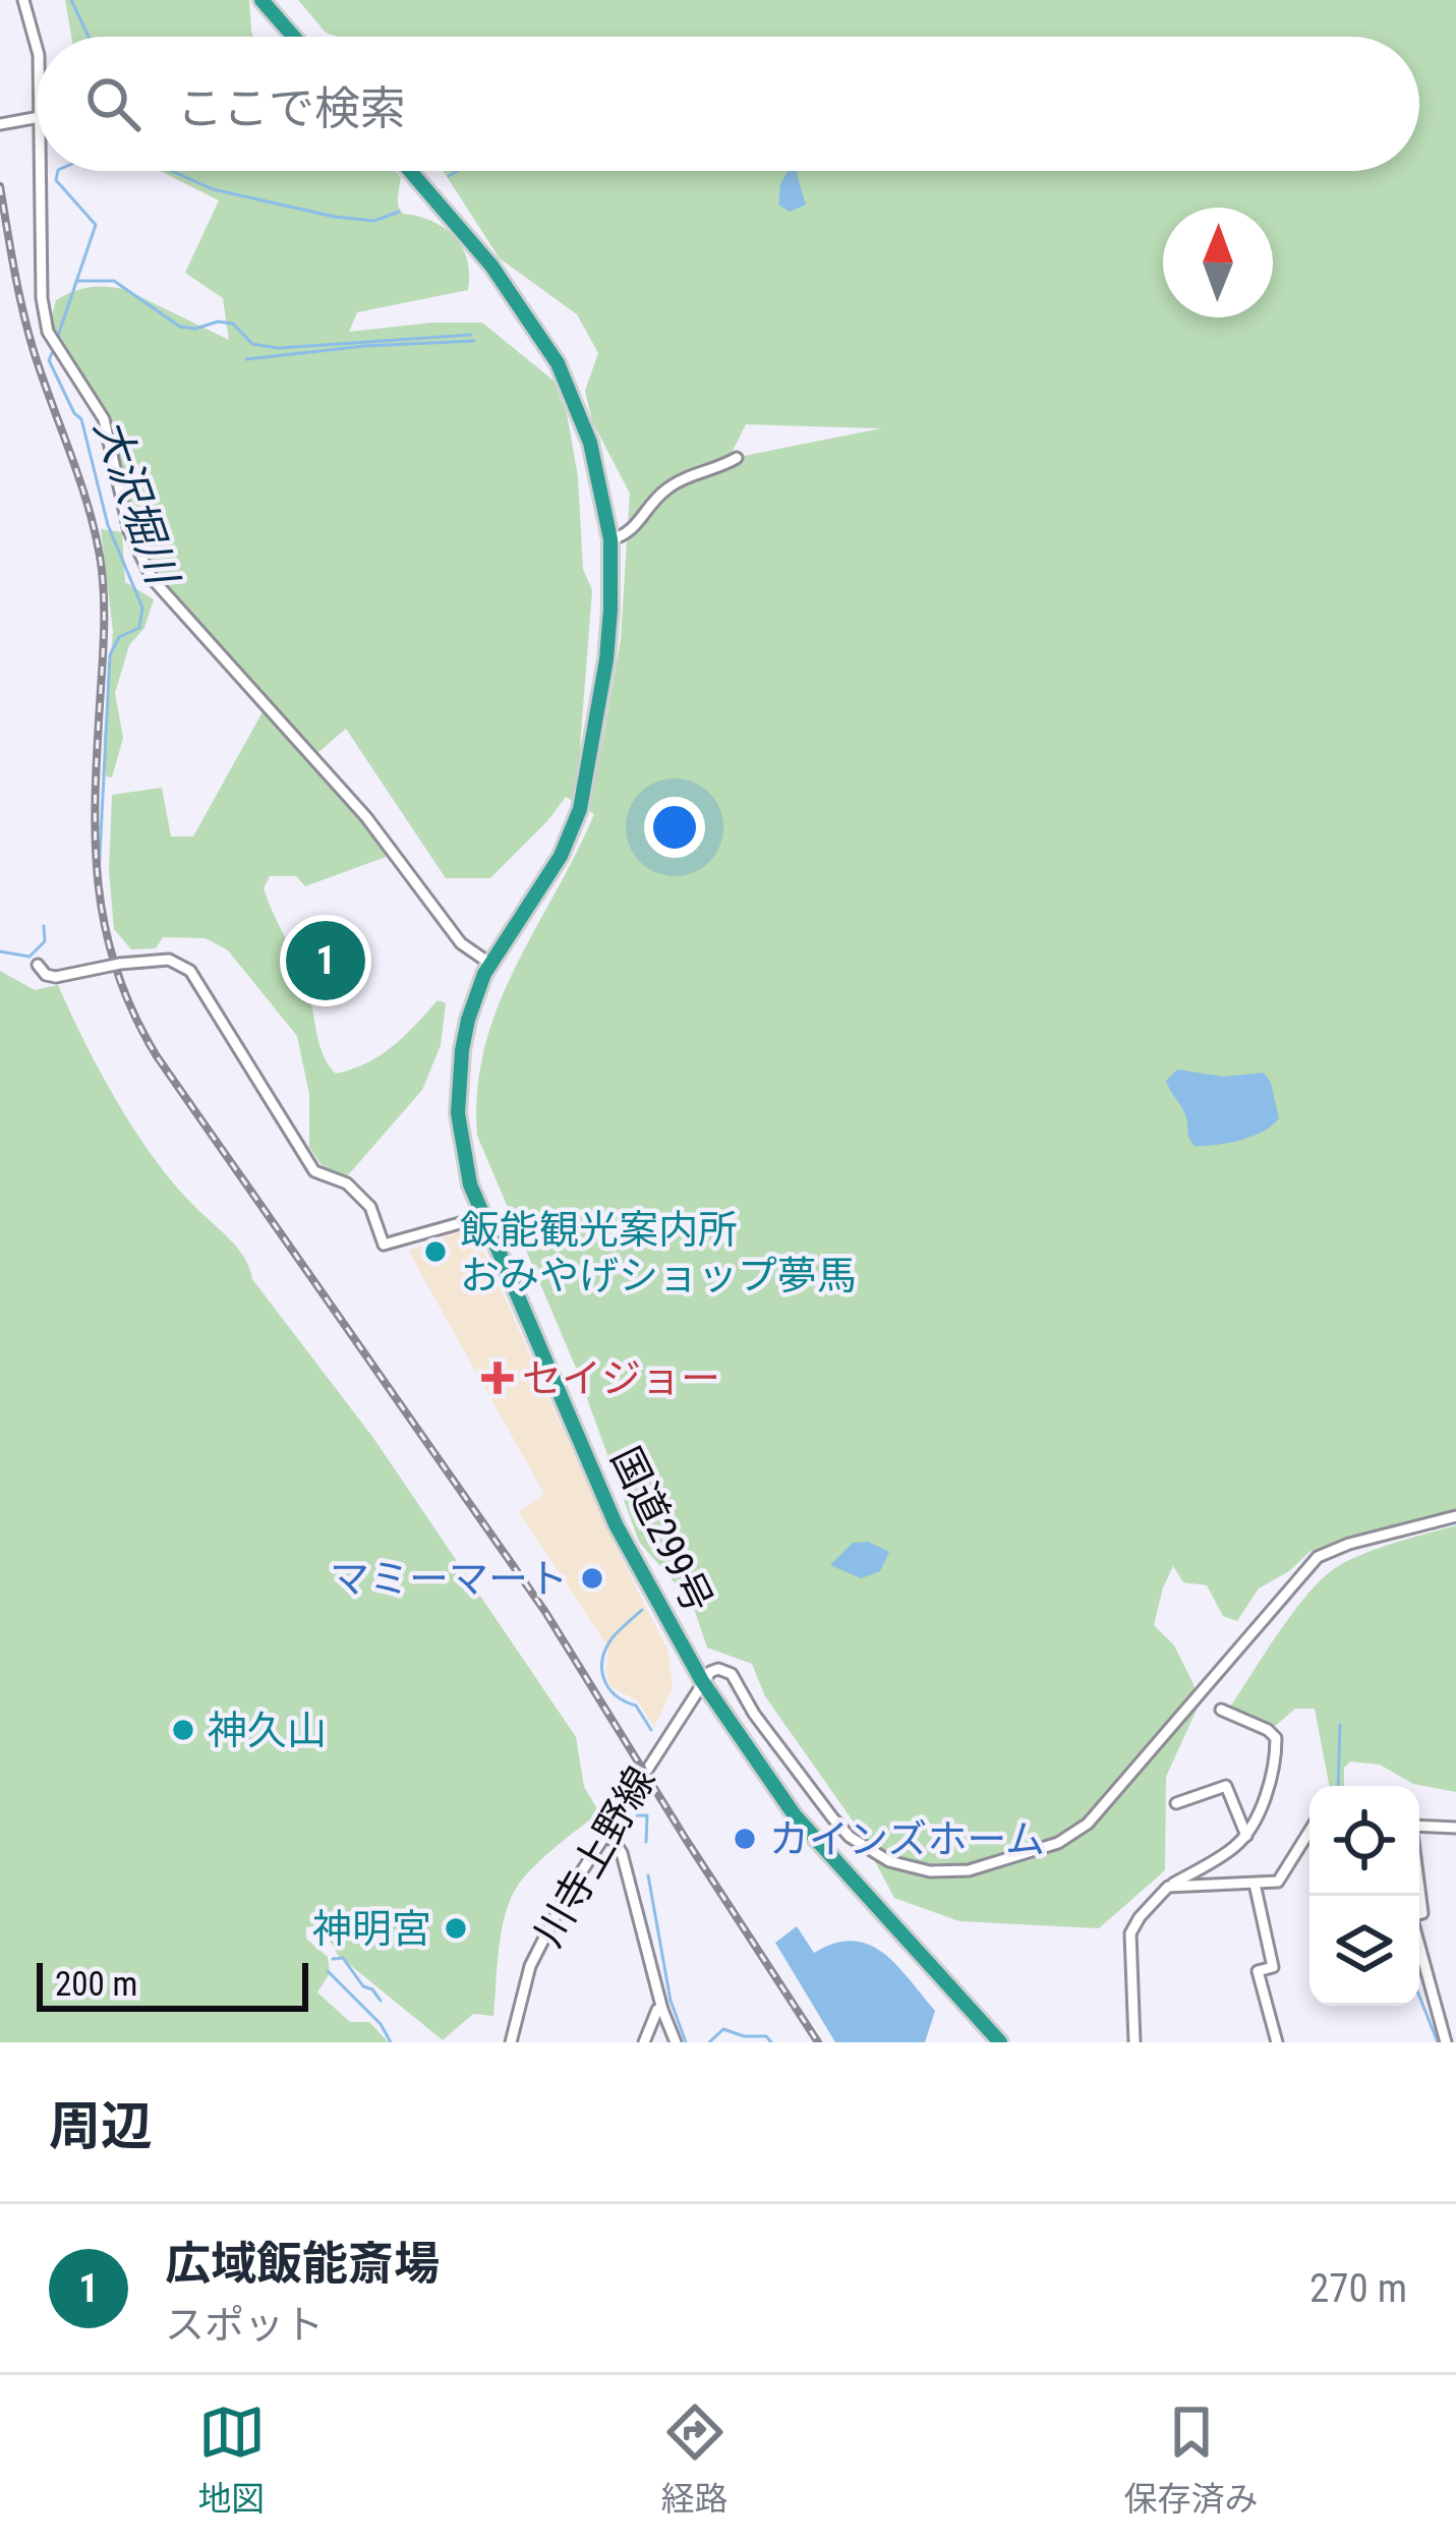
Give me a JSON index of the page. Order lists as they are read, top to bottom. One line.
{"streets":{"highway":["国道299号"],"street":["川寺上野線"]},"crossings":[["国道299号","川寺上野線"]],"water":["大沢堀川"],"places":{"other":["飯能観光案内所 おみやげショップ夢馬","マミーマート","神久山","カインズホーム","神明宮"],"health":["セイジョー"]},"scale_bar":"200 m","north":"top","page":{"search":"ここで検索","pins":"1","scale":"200 m","heading":"周辺","list":[{"mark":"1","name":"広域飯能斎場","note":"スポット","value":"270 m"}],"nav":["地図","経路","保存済み"]}}
